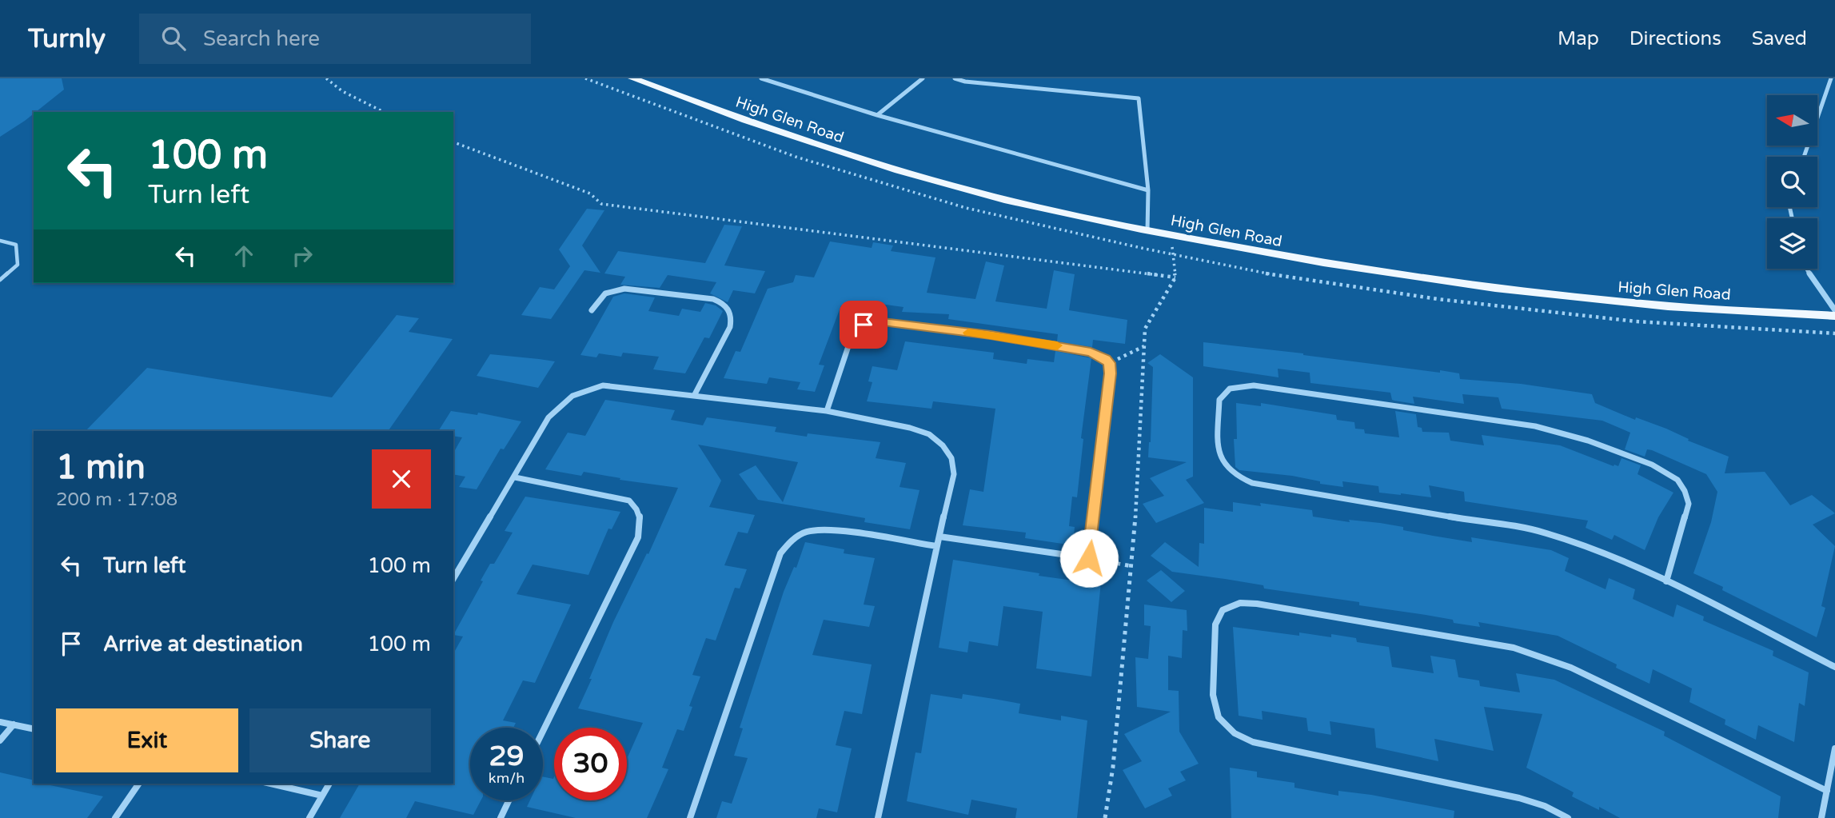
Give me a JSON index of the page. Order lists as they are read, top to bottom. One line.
{"streets":{"main road":["High Glen Road"]},"north":"left","page":{"header":"Turnly","search":"Search here","nav":["Map","Directions","Saved"],"turn":["100 m","Turn left"],"heading":["1 min","200 m · 17:08"],"list":[{"name":"Turn left","value":"100 m"},{"name":"Arrive at destination","value":"100 m"}],"buttons":["Exit","Share"],"speed":"29 km/h","limit":"30"}}
